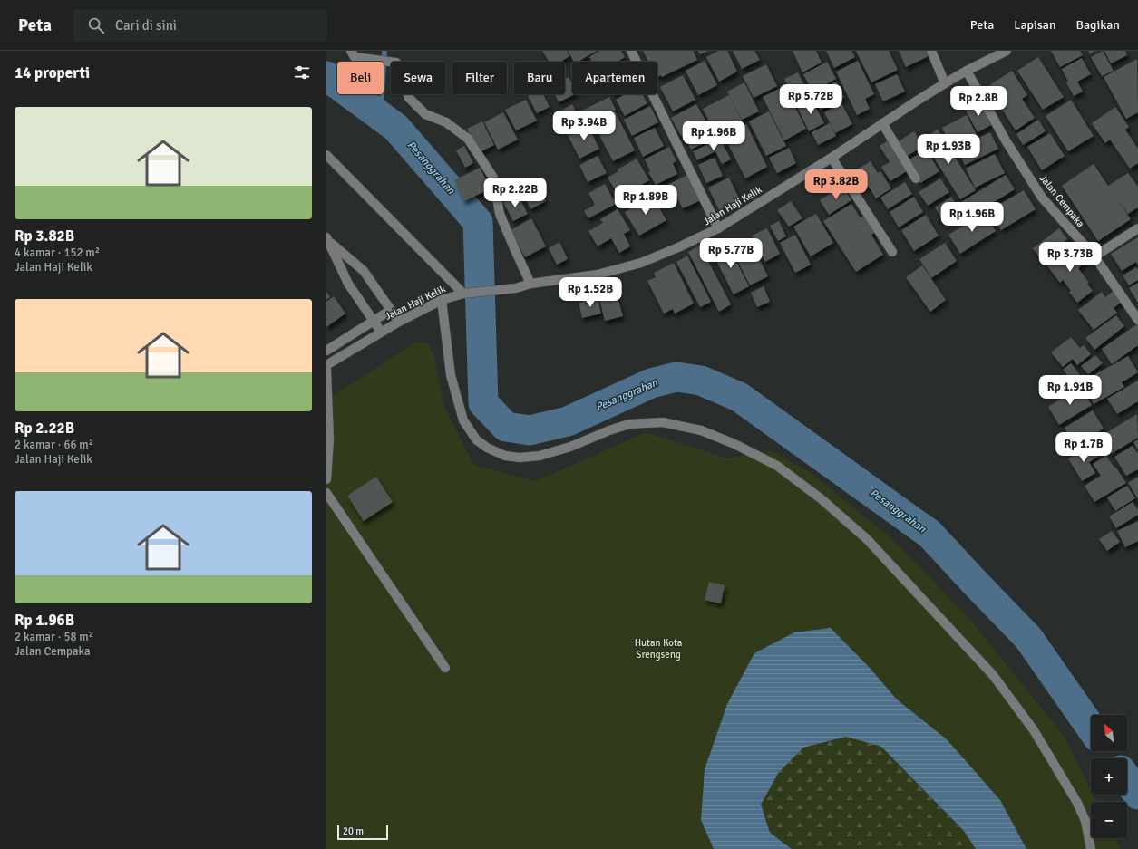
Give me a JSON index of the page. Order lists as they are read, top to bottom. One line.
{"streets":{"street":["Jalan Cempaka","Jalan Haji Kelik"]},"crossings":[["Jalan Cempaka","Jalan Haji Kelik"]],"water":["Pesanggrahan"],"parks":["Hutan Kota Srengseng"],"scale_bar":"20 m","north":"top left","page":{"header":"Peta","search":"Cari di sini","nav":["Peta","Lapisan","Bagikan"],"heading":"14 properti","chip":["Beli","Sewa","Filter","Baru","Apartemen"],"price":["Rp 5.72B","Rp 2.8B","Rp 3.94B","Rp 1.96B","Rp 1.93B","Rp 3.82B","Rp 2.22B","Rp 1.89B","Rp 1.96B","Rp 5.77B","Rp 3.73B","Rp 1.52B","Rp 1.91B","Rp 1.7B"],"list":[{"name":"Rp 3.82B","note":"4 kamar · 152 m² · Jalan Haji Kelik"},{"name":"Rp 2.22B","note":"2 kamar · 66 m² · Jalan Haji Kelik"},{"name":"Rp 1.96B","note":"2 kamar · 58 m² · Jalan Cempaka"}],"map_buttons":["+","−"],"scale":"20 m"}}
